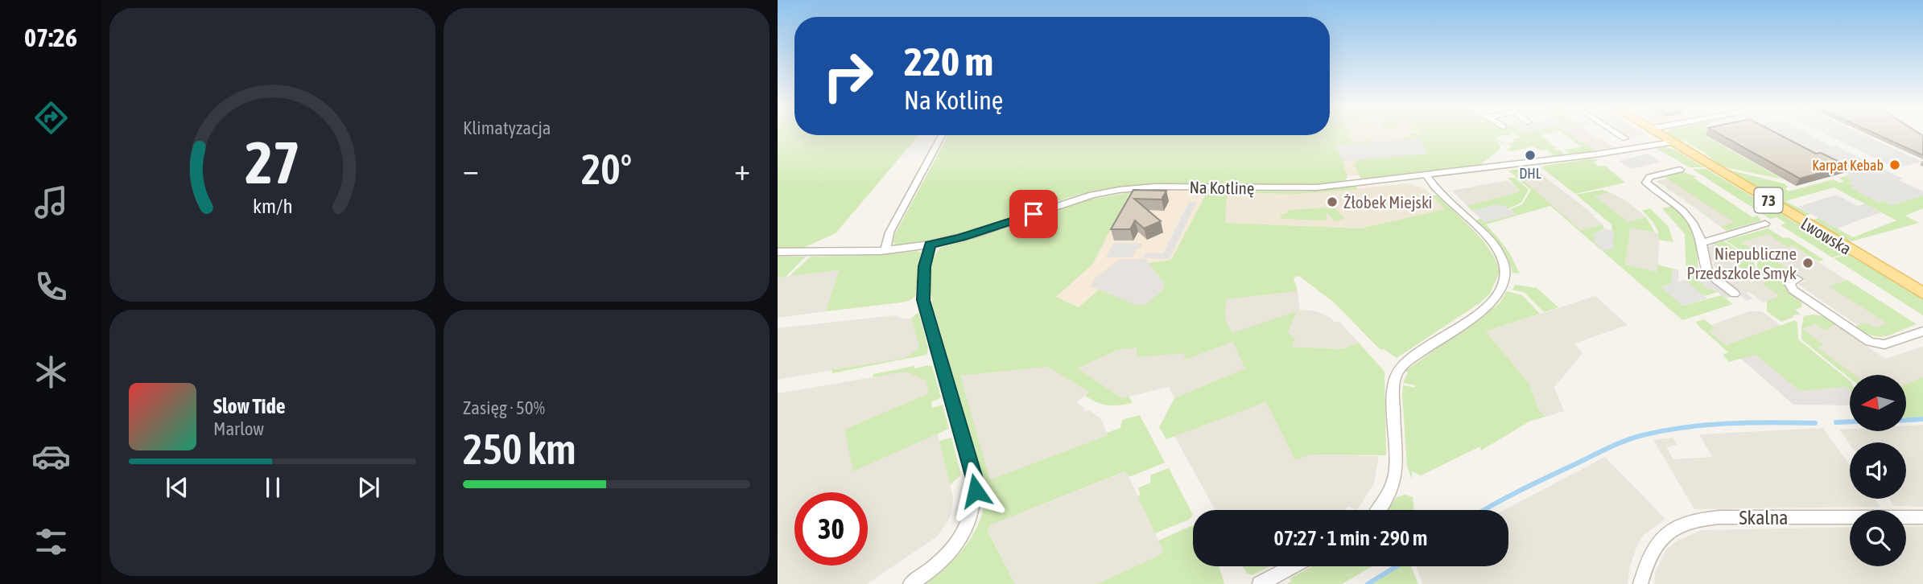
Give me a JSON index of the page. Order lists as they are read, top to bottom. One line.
{"streets":{"main road":["73","Lwowska"],"street":["Na Kotlinę","Skalna"]},"crossings":[["Na Kotlinę","Lwowska"]],"places":["DHL","Karpat Kebab","Żłobek Miejski","Niepubliczne Przedszkole Smyk"],"north":"left","page":{"tabs":"07:26","tile":["Klimatyzacja",["Zasięg · 50%","250 km"]],"turn":["220 m","Na Kotlinę"],"heat":["−","20°","+"],"song":["Slow Tide","Marlow"],"limit":"30","trip":"07:27 · 1 min · 290 m","gauge":["27","km/h"]}}
